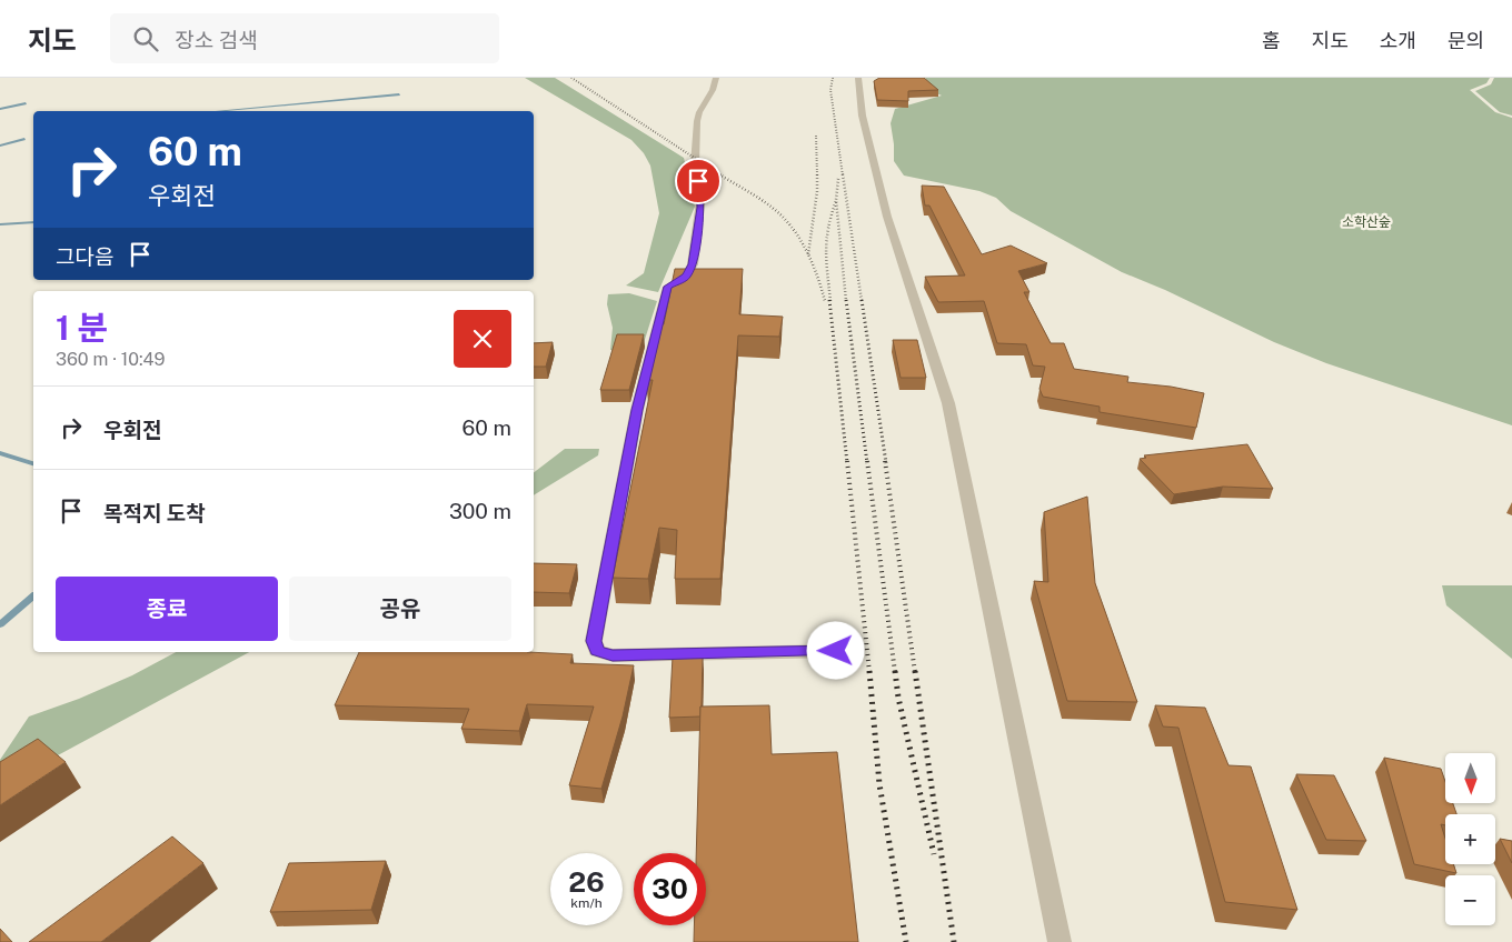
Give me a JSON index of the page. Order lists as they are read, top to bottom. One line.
{"parks":["소학산숲"],"north":"bottom","page":{"header":"지도","search":"장소 검색","nav":["홈","지도","소개","문의"],"turn":["60 m","우회전"],"then":"그다음","heading":["1 분","360 m · 10:49"],"list":[{"name":"우회전","value":"60 m"},{"name":"목적지 도착","value":"300 m"}],"buttons":["종료","공유"],"map_buttons":["+","−"],"speed":"26 km/h","limit":"30"}}
